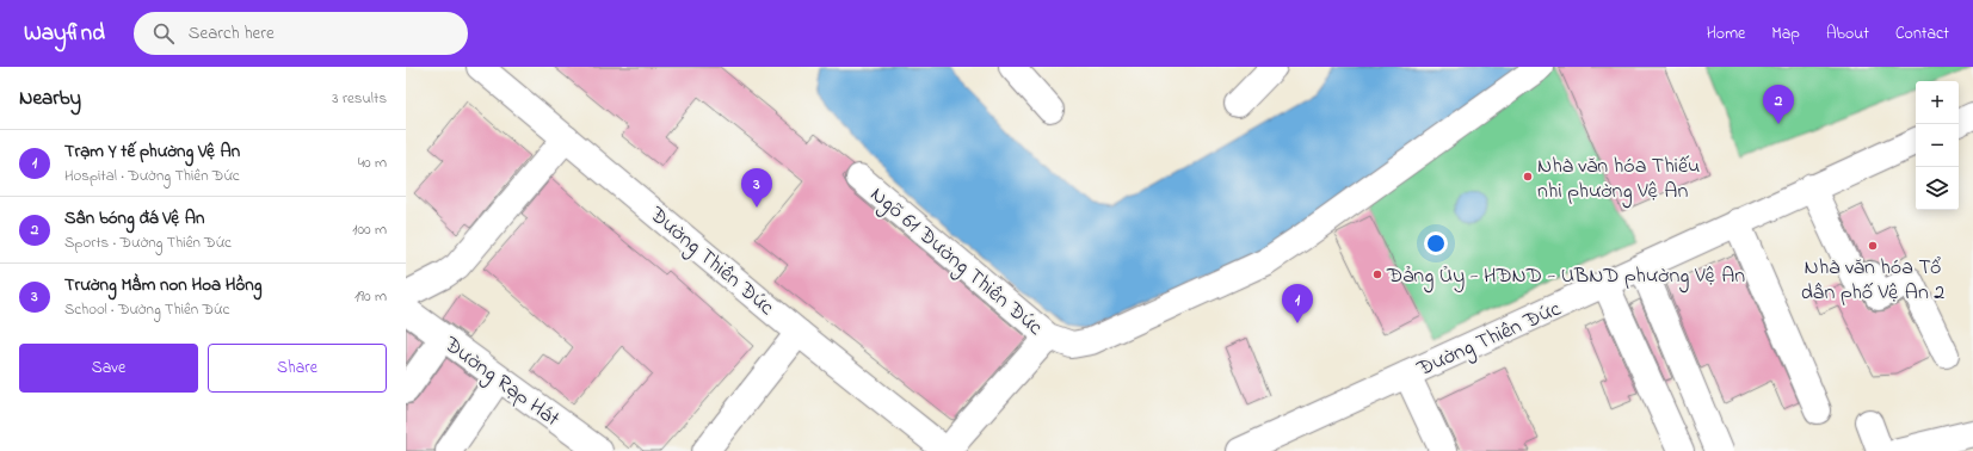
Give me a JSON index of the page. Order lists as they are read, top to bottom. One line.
{"streets":{"street":["Đường Thiên Đức","Ngõ 61 Đường Thiên Đức","Đường Rạp Hát"]},"crossings":[["Đường Thiên Đức","Ngõ 61 Đường Thiên Đức"]],"places":["Nhà văn hóa Thiếu nhi phường Vệ An","Nhà văn hóa Tổ dân phố Vệ An 2","Đảng Ủy - HĐND - UBND phường Vệ An"],"page":{"header":"Wayfind","search":"Search here","nav":["Home","Map","About","Contact"],"heading":["Nearby","3 results"],"map_buttons":["+","−"],"pins":["2","3","1"],"list":[{"mark":"1","name":"Trạm Y tế phường Vệ An","note":"Hospital · Đường Thiên Đức","value":"40 m"},{"mark":"2","name":"Sân bóng đá Vệ An","note":"Sports · Đường Thiên Đức","value":"100 m"},{"mark":"3","name":"Trường Mầm non Hoa Hồng","note":"School · Đường Thiên Đức","value":"190 m"}],"buttons":["Save","Share"]}}
